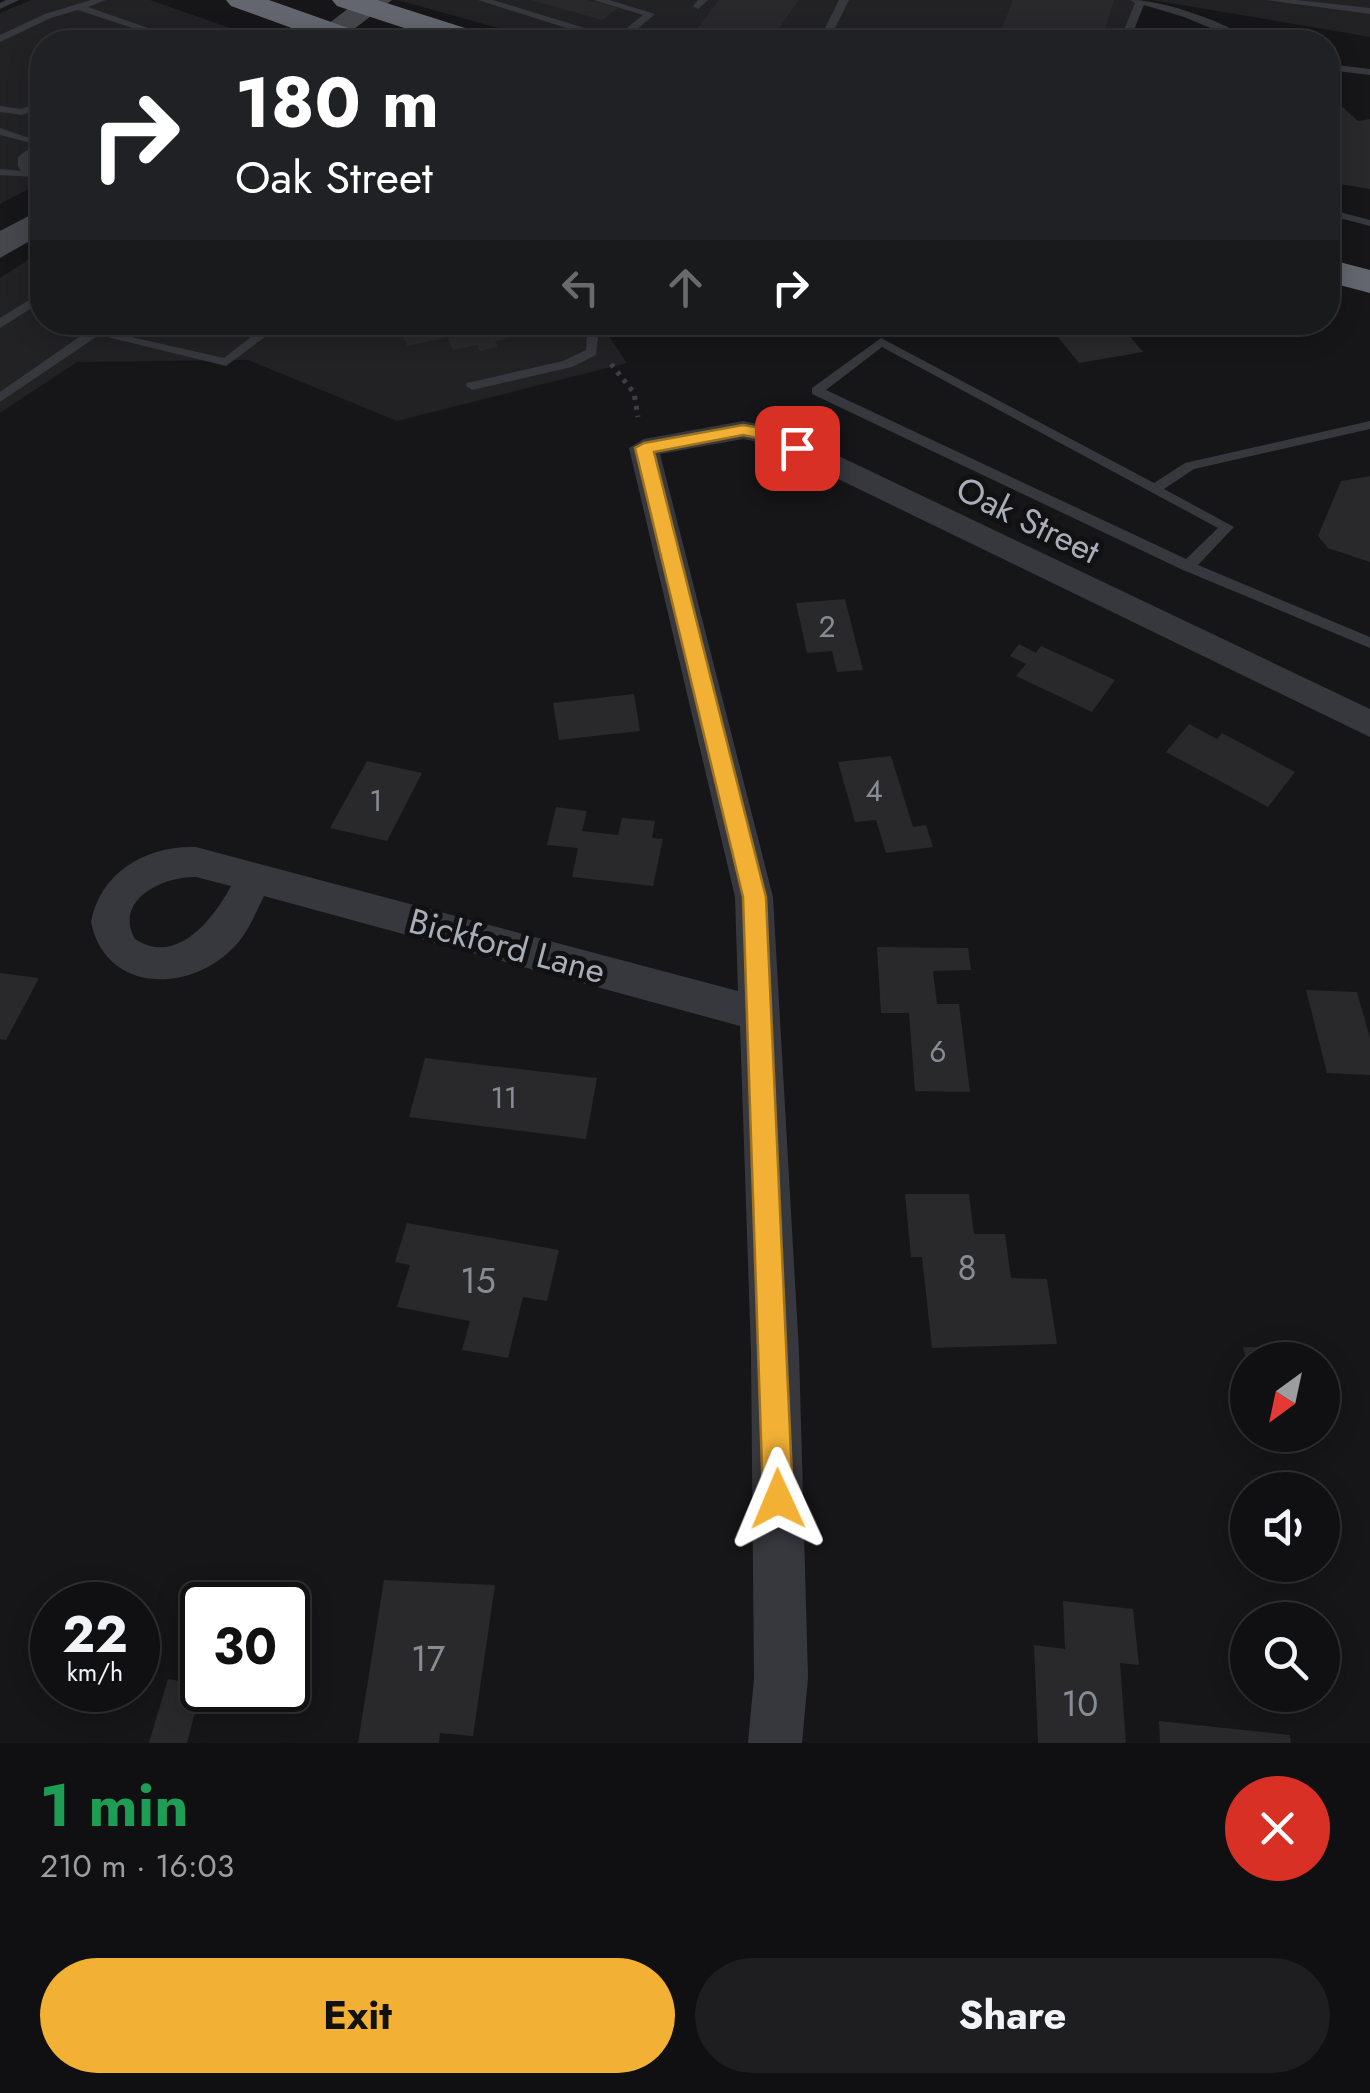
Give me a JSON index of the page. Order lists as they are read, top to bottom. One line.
{"streets":{"street":["Oak Street","Bickford Lane"]},"house_numbers":["2","4","1","6","11","8","15","17","10"],"north":"bottom left","page":{"turn":["180 m","Oak Street"],"speed":"22 km/h","limit":"30","heading":["1 min","210 m · 16:03"],"buttons":["Exit","Share"]}}
